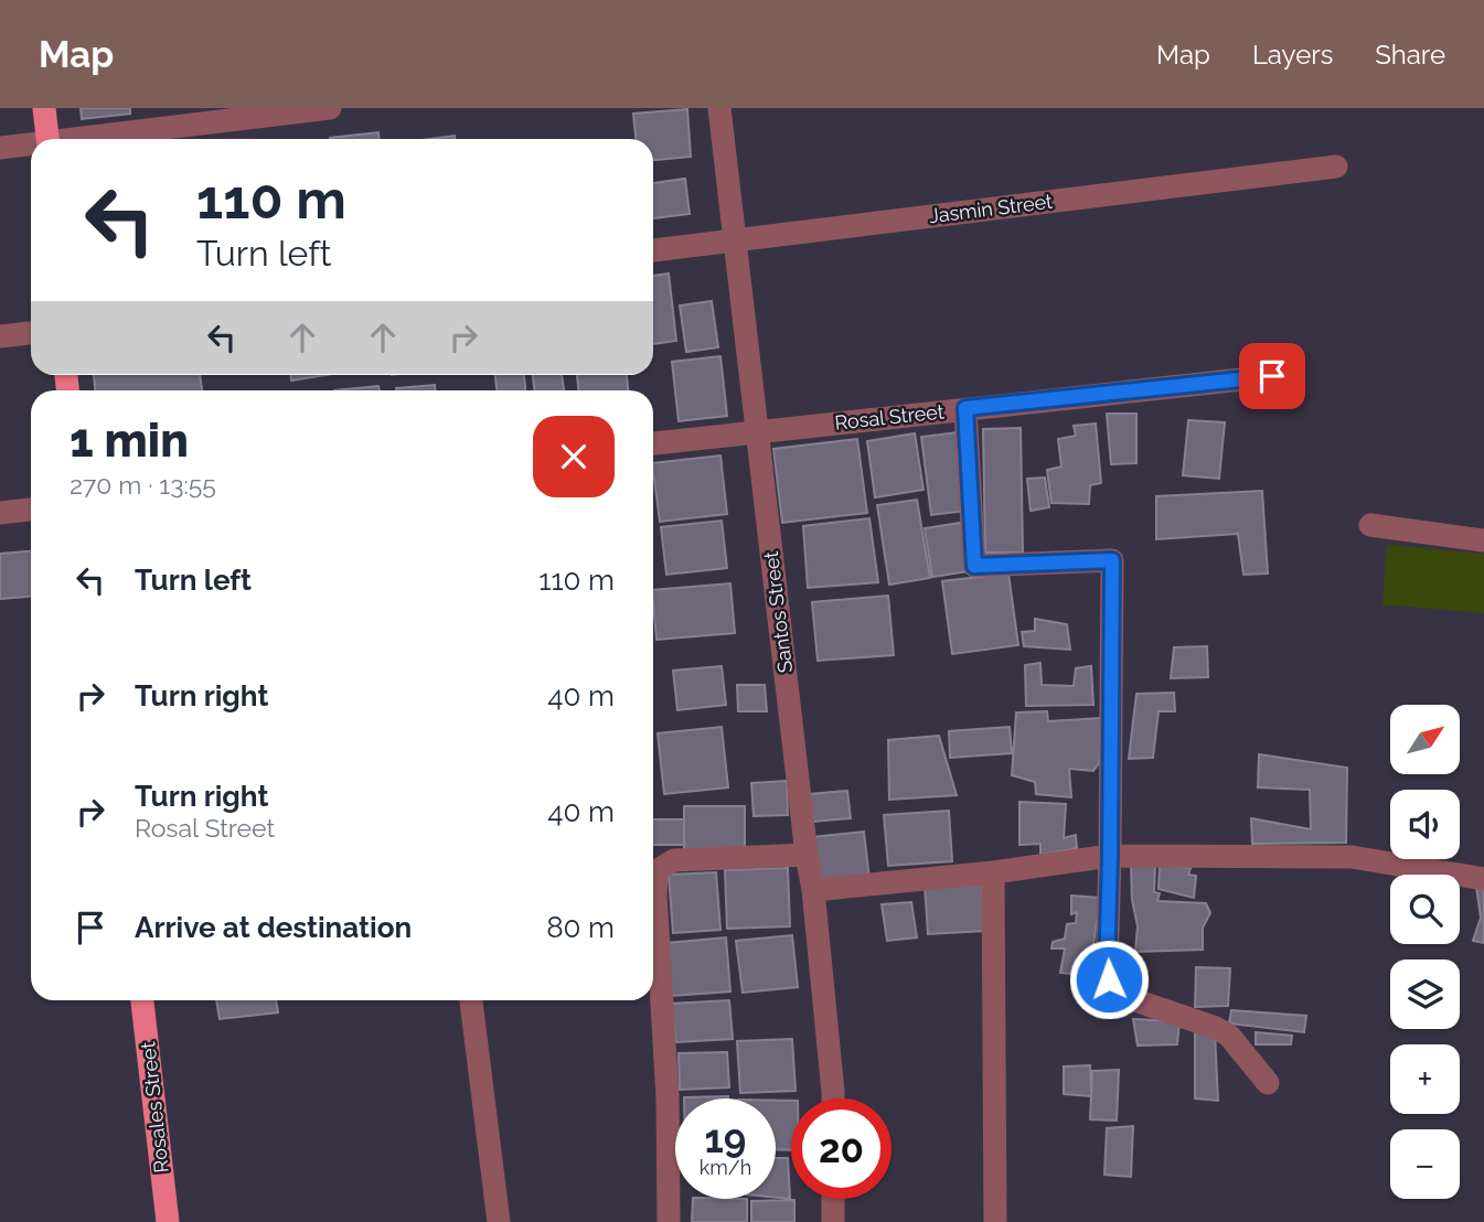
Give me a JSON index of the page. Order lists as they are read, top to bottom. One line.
{"streets":{"main road":["Rosales Street"],"street":["Jasmin Street","Rosal Street","Santos Street"]},"crossings":[["Jasmin Street","Santos Street"],["Rosal Street","Santos Street"]],"north":"top right","page":{"header":"Map","nav":["Map","Layers","Share"],"turn":["110 m","Turn left"],"heading":["1 min","270 m · 13:55"],"list":[{"name":"Turn left","value":"110 m"},{"name":"Turn right","value":"40 m"},{"name":"Turn right","note":"Rosal Street","value":"40 m"},{"name":"Arrive at destination","value":"80 m"}],"map_buttons":["+","−"],"speed":"19 km/h","limit":"20"}}
